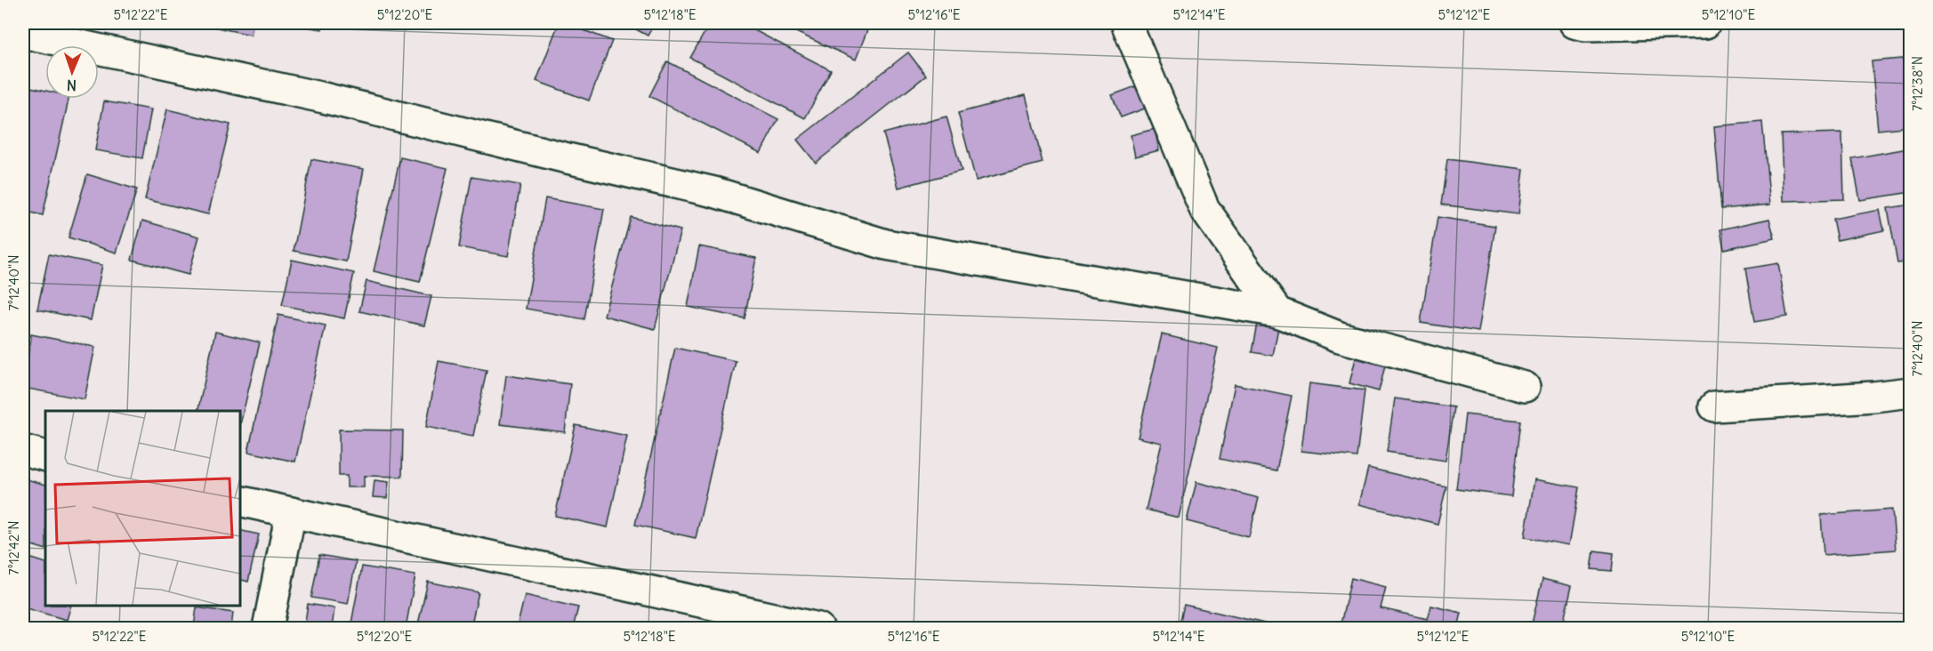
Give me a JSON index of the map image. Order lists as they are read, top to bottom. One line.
{"north":"bottom","coordinates":["5°12'22\"E","5°12'20\"E","5°12'18\"E","5°12'16\"E","5°12'14\"E","5°12'12\"E","5°12'10\"E","7°12'38\"N","7°12'40\"N","7°12'42\"N"]}
